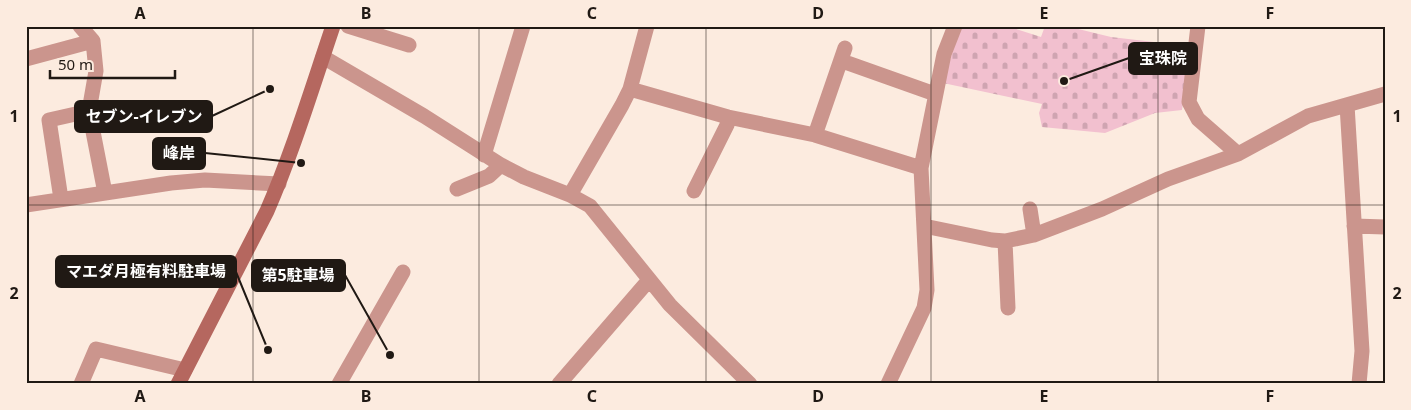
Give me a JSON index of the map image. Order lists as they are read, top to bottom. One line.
{"places":["宝珠院","セブン-イレブン","峰岸","マエダ月極有料駐車場","第5駐車場"],"scale_bar":"50 m","grid":{"columns":["A","B","C","D","E","F"],"rows":["1","2"]}}
